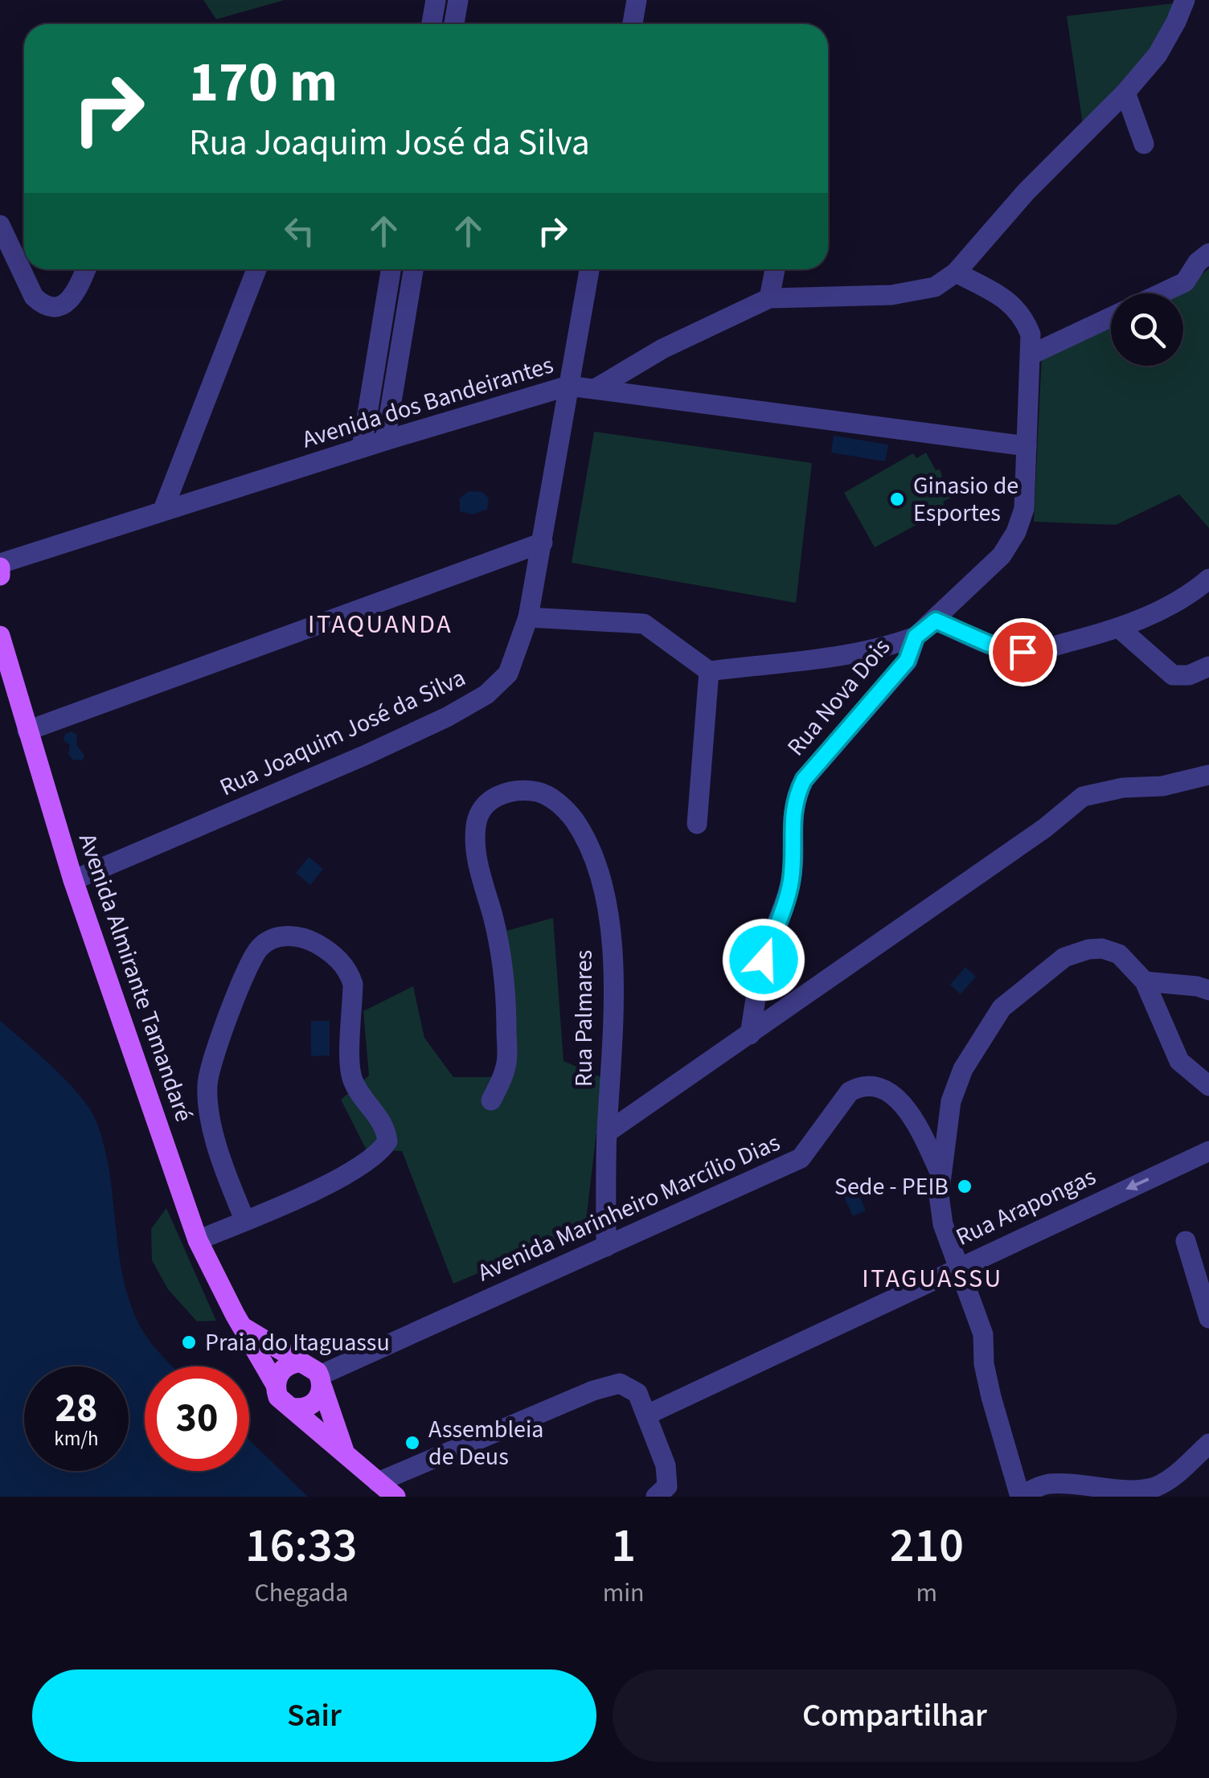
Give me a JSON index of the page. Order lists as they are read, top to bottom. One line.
{"streets":{"main road":["Avenida Almirante Tamandaré"],"street":["Avenida dos Bandeirantes","Rua Nova Dois","Rua Joaquim José da Silva","Rua Palmares","Rua Arapongas","Avenida Marinheiro Marcílio Dias"]},"crossings":[["Avenida dos Bandeirantes","Rua Nova Dois"],["Avenida dos Bandeirantes","Rua Joaquim José da Silva"],["Rua Joaquim José da Silva","Avenida Almirante Tamandaré"],["Avenida Almirante Tamandaré","Avenida Marinheiro Marcílio Dias"],["Rua Palmares","Avenida Marinheiro Marcílio Dias"]],"one_way":["Rua Arapongas"],"districts":["ITAQUANDA","ITAGUASSU"],"places":["Ginasio de Esportes","Sede - PEIB","Praia do Itaguassu","Assembleia de Deus"],"page":{"turn":["170 m","Rua Joaquim José da Silva"],"speed":"28 km/h","limit":"30","eta":["16:33","Chegada","1","min","210","m"],"buttons":["Sair","Compartilhar"]}}
